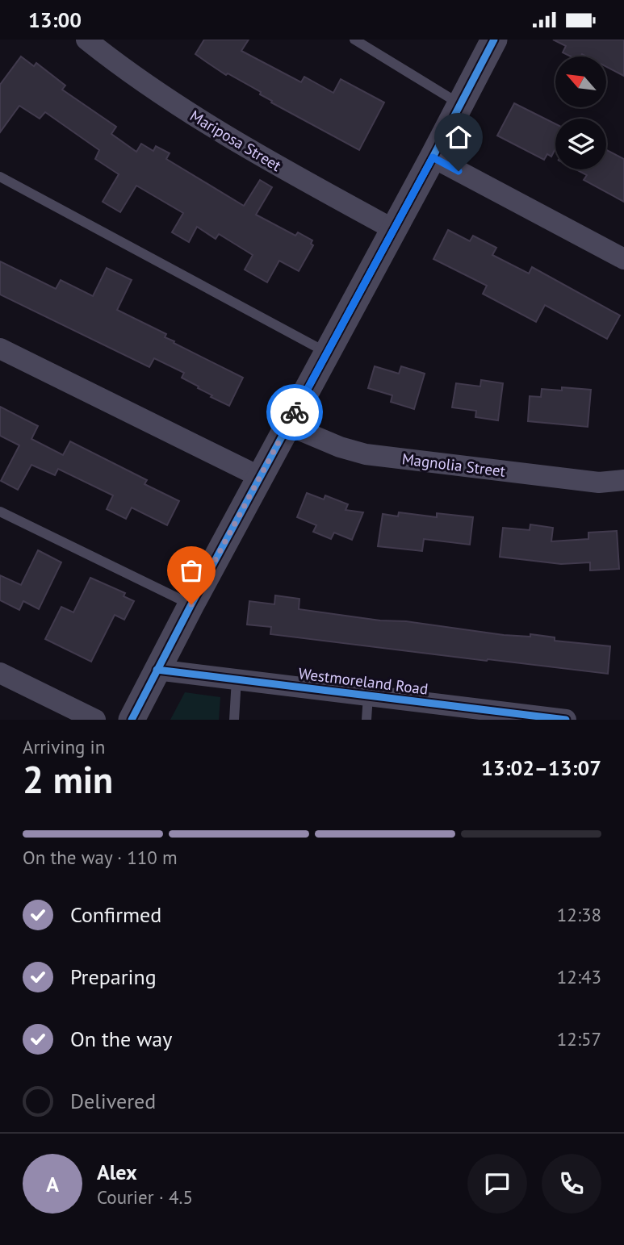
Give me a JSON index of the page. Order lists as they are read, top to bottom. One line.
{"streets":{"street":["Mariposa Street","Magnolia Street","Westmoreland Road"]},"north":"top left","page":{"status":"13:00","heading":["2 min","Arriving in","13:02–13:07"],"panel":["Alex","Courier · 4.5"],"bar":"On the way · 110 m","list":[["Confirmed","12:38"],["Preparing","12:43"],["On the way","12:57"],"Delivered"],"round":"A"}}
